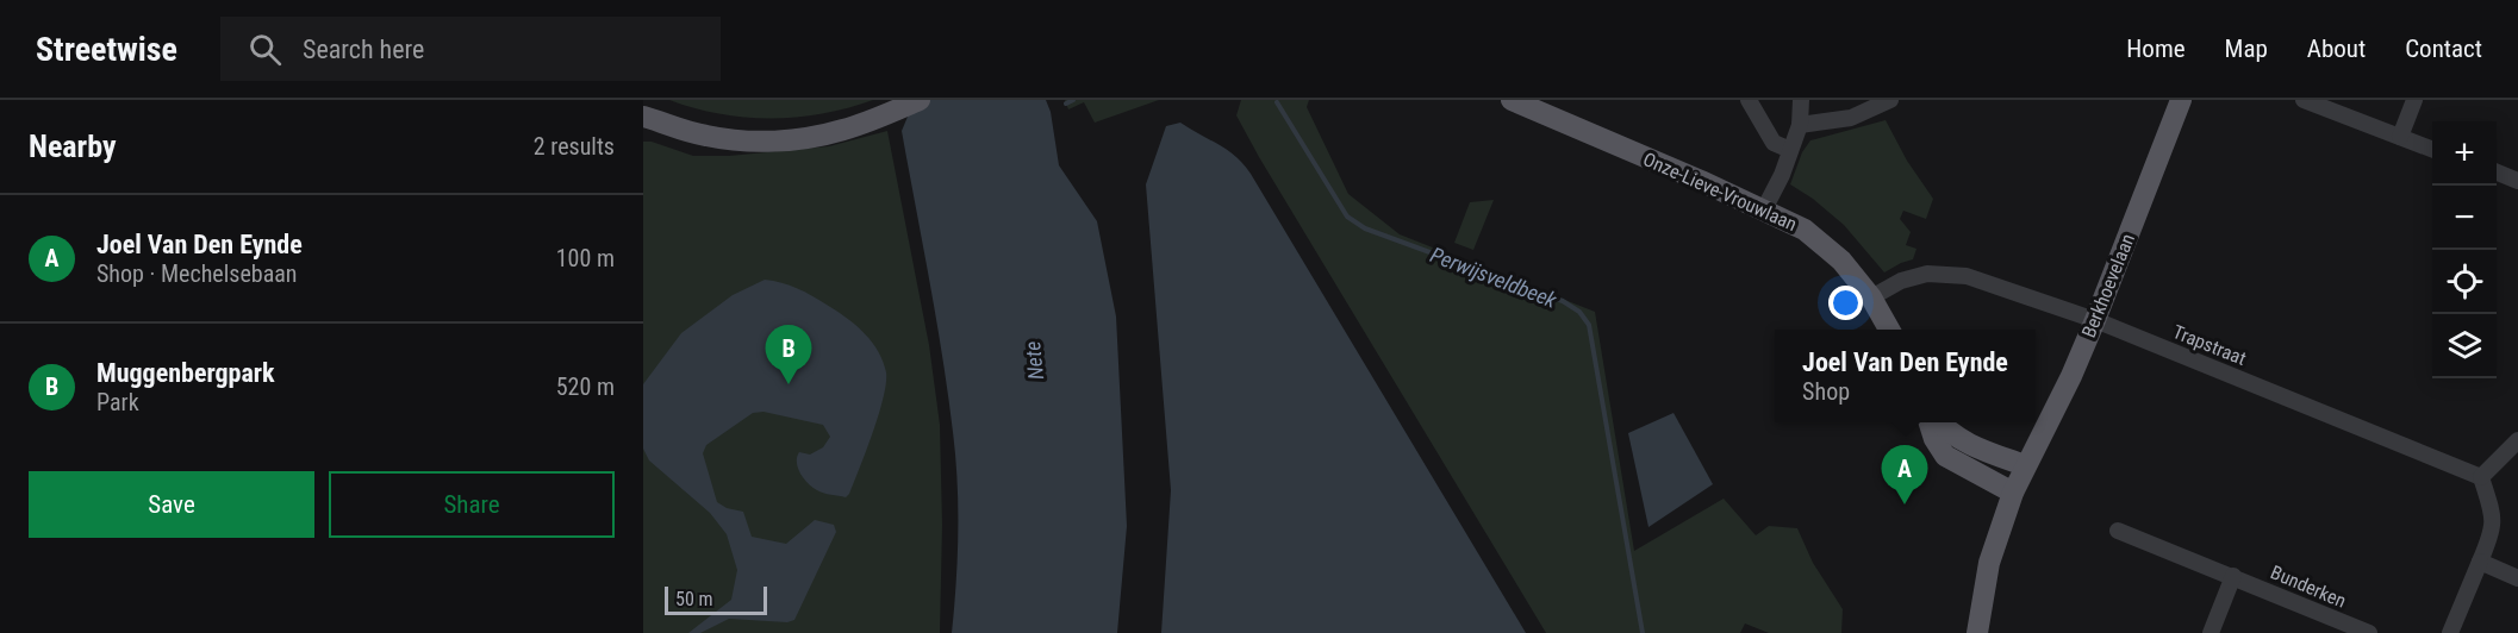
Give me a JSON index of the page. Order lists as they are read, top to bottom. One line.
{"streets":{"main road":["Onze-Lieve-Vrouwlaan","Berkhoevelaan"],"street":["Trapstraat","Bunderken"]},"crossings":[["Onze-Lieve-Vrouwlaan","Trapstraat"],["Berkhoevelaan","Trapstraat"]],"water":["Perwijsveldbeek","Nete"],"scale_bar":"50 m","page":{"header":"Streetwise","search":"Search here","nav":["Home","Map","About","Contact"],"heading":["Nearby","2 results"],"map_buttons":["+","−"],"list":[{"mark":"A","name":"Joel Van Den Eynde","note":"Shop · Mechelsebaan","value":"100 m"},{"mark":"B","name":"Muggenbergpark","note":"Park","value":"520 m"}],"pins":["B","A"],"popup":["Joel Van Den Eynde","Shop"],"buttons":["Save","Share"],"scale":"50 m"}}
